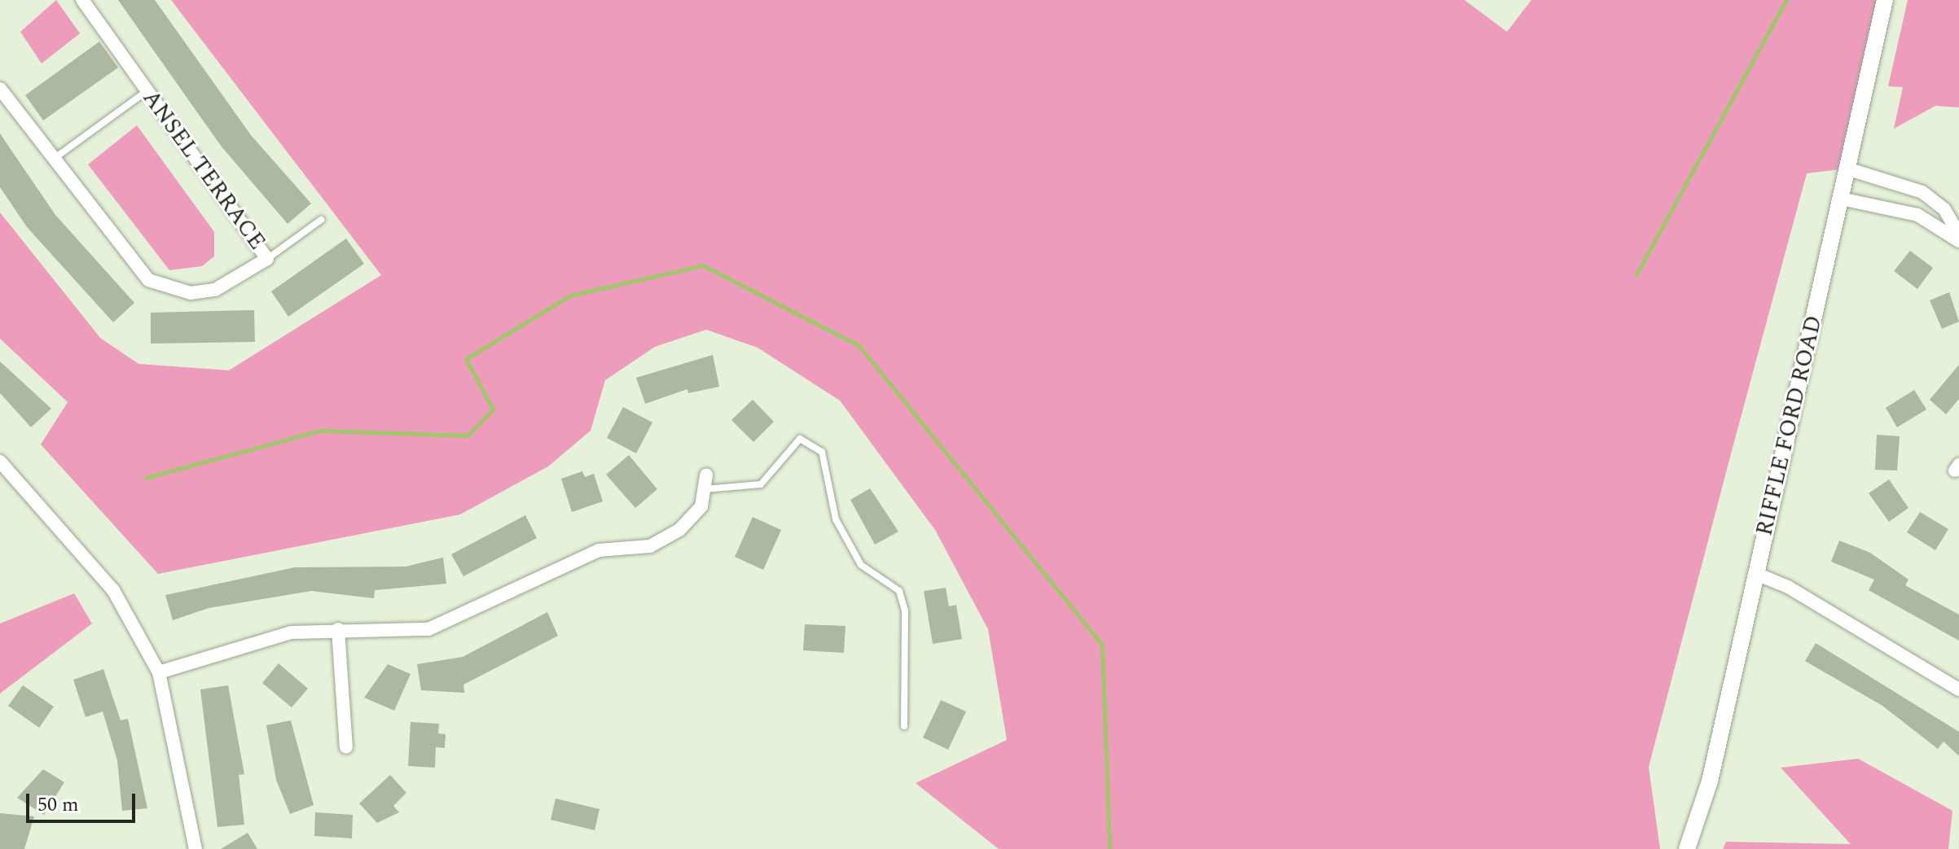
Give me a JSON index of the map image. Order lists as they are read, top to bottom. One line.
{"streets":{"street":["ANSEL TERRACE","RIFFLE FORD ROAD"]},"scale_bar":"50 m"}
